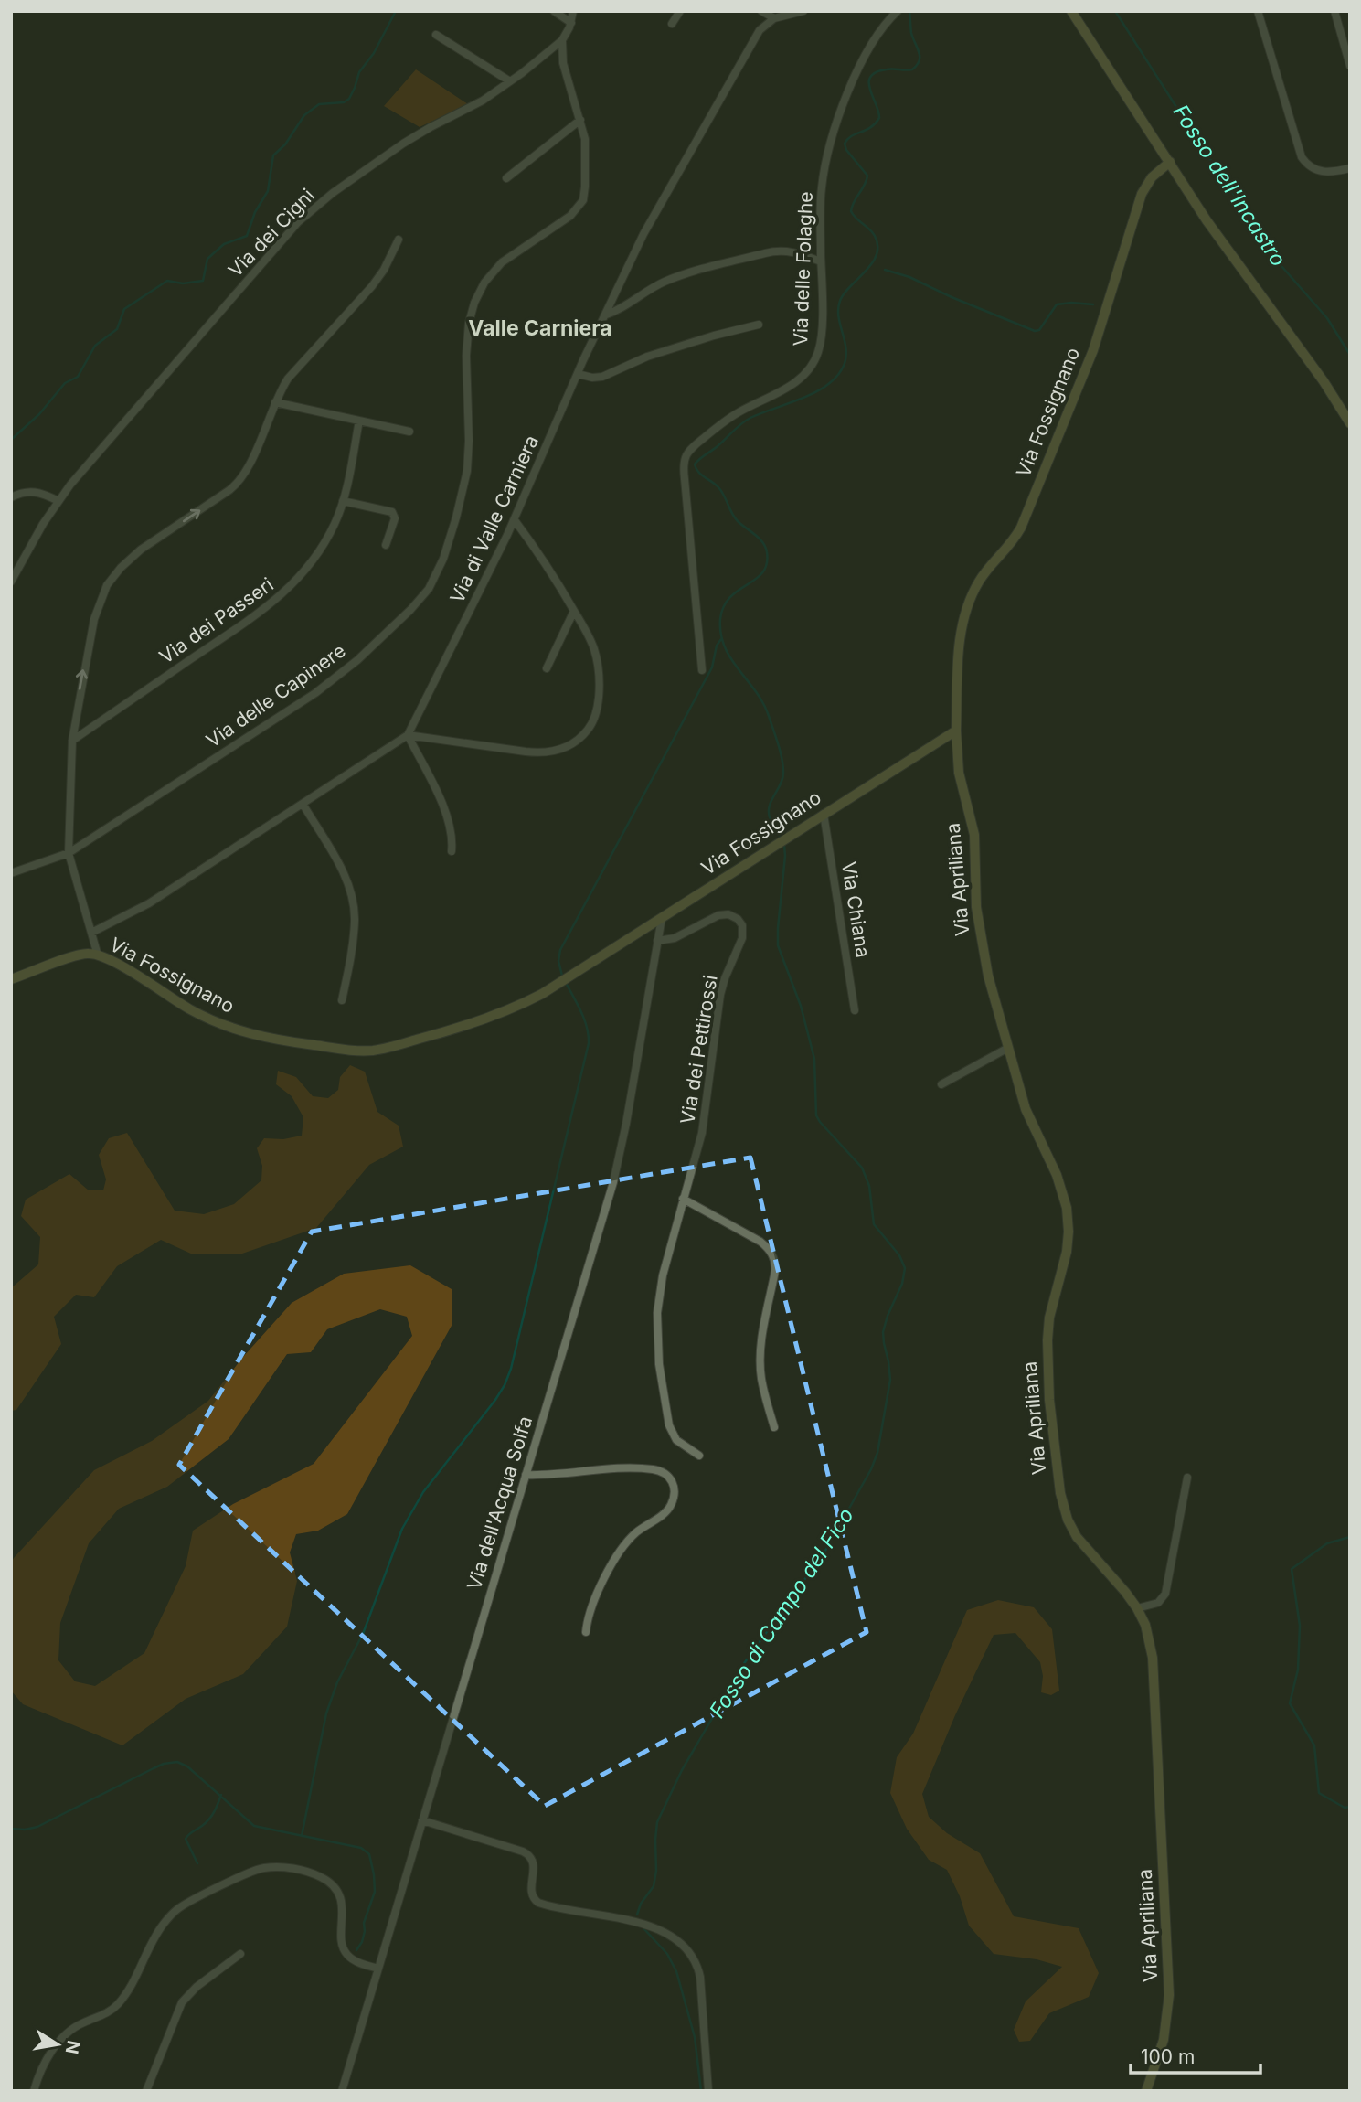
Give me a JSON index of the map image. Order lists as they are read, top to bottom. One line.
{"streets":{"street":["Via dei Cigni","Via delle Folaghe","Via Fossignano","Via di Valle Carniera","Via dei Passeri","Via delle Capinere","Via Apriliana","Via Chiana","Via dei Pettirossi","Via dell'Acqua Solfa"]},"crossings":[["Via dei Cigni","Via delle Capinere"],["Via Fossignano","Via Apriliana"],["Via Fossignano","Via Chiana"],["Via Fossignano","Via dell'Acqua Solfa"],["Via dei Pettirossi","Via dell'Acqua Solfa"]],"districts":["Valle Carniera"],"water":["Fosso dell'Incastro","Fosso di Campo del Fico"],"scale_bar":"100 m","north":"right"}
